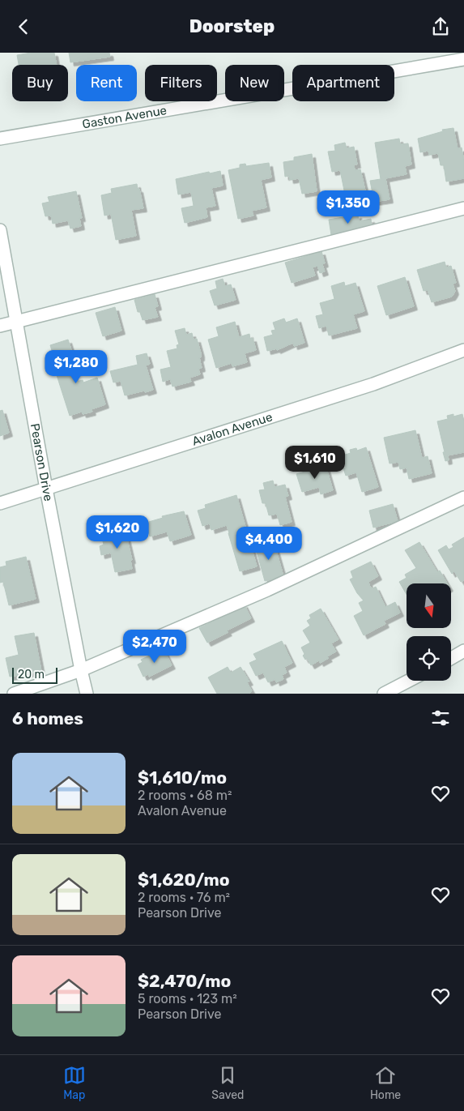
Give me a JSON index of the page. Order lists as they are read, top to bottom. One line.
{"streets":{"street":["Gaston Avenue","Avalon Avenue","Pearson Drive"]},"crossings":[["Avalon Avenue","Pearson Drive"]],"scale_bar":"20 m","north":"bottom","page":{"header":"Doorstep","chip":["Buy","Rent","Filters","New","Apartment"],"price":["$1,350","$1,280","$1,610","$1,620","$4,400","$2,470"],"scale":"20 m","heading":"6 homes","list":[{"name":"$1,610/mo","note":"2 rooms · 68 m² · Avalon Avenue"},{"name":"$1,620/mo","note":"2 rooms · 76 m² · Pearson Drive"},{"name":"$2,470/mo","note":"5 rooms · 123 m² · Pearson Drive"}],"tabs":["Map","Saved","Home"]}}
